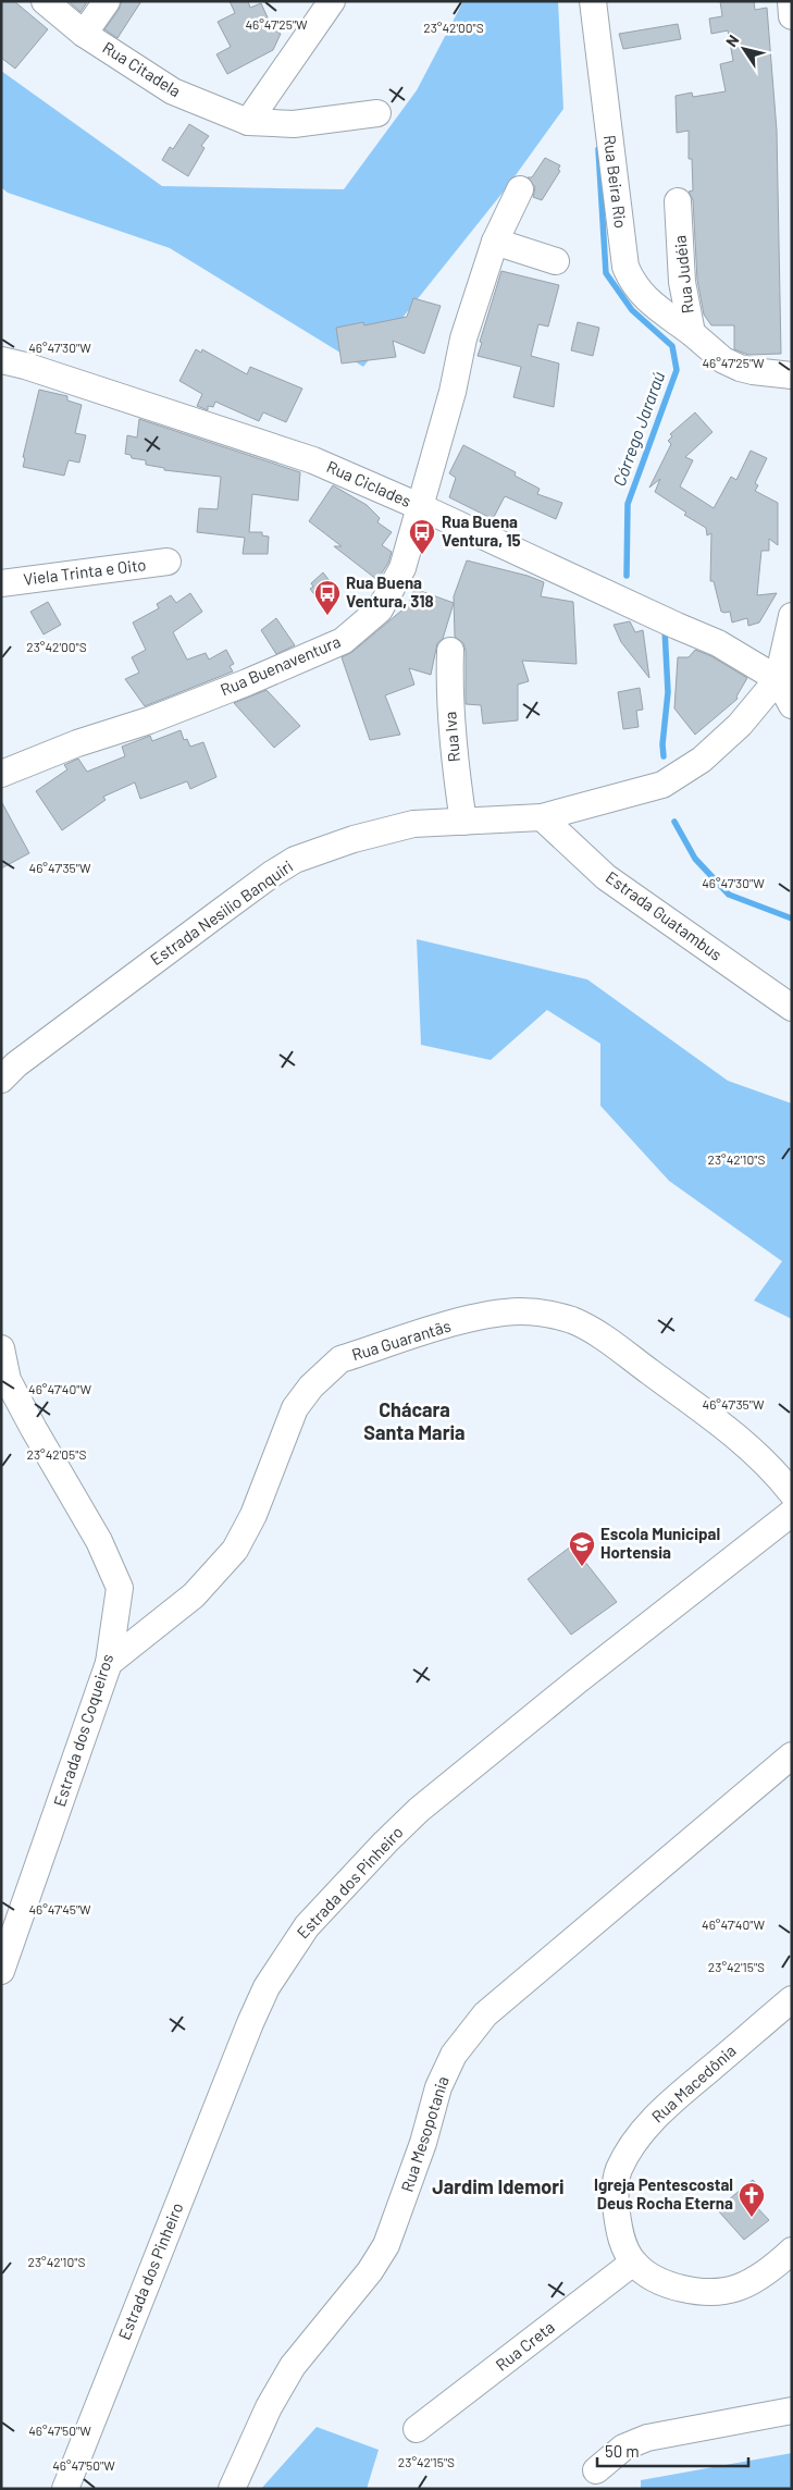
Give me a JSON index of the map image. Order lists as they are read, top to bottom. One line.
{"streets":{"street":["Rua Citadela","Rua Beira Rio","Rua Judéia","Rua Ciclades","Viela Trinta e Oito","Rua Buenaventura","Rua Iva","Estrada Nesilio Banquiri","Estrada Guatambus","Rua Guarantãs","Estrada dos Coqueiros","Estrada dos Pinheiro","Rua Macedônia","Rua Mesopotania","Rua Creta"]},"crossings":[["Rua Beira Rio","Rua Judéia"],["Rua Ciclades","Rua Buenaventura"],["Rua Ciclades","Estrada Nesilio Banquiri"],["Rua Iva","Estrada Nesilio Banquiri"],["Estrada Nesilio Banquiri","Estrada Guatambus"],["Rua Guarantãs","Estrada dos Coqueiros"],["Rua Macedônia","Rua Creta"]],"districts":["Chácara Santa Maria","Jardim Idemori"],"water":["Córrego Jararaú"],"places":{"bus stop":["Rua Buena Ventura, 15","Rua Buena Ventura, 318"],"school or university":["Escola Municipal Hortensia"],"church":["Igreja Pentescostal Deus Rocha Eterna"]},"scale_bar":"50 m","north":"top left","coordinates":["46°47'25\"W","23°42'00\"S","46°47'30\"W","46°47'35\"W","23°42'10\"S","46°47'40\"W","23°42'05\"S","46°47'45\"W","23°42'15\"S","46°47'50\"W"]}
